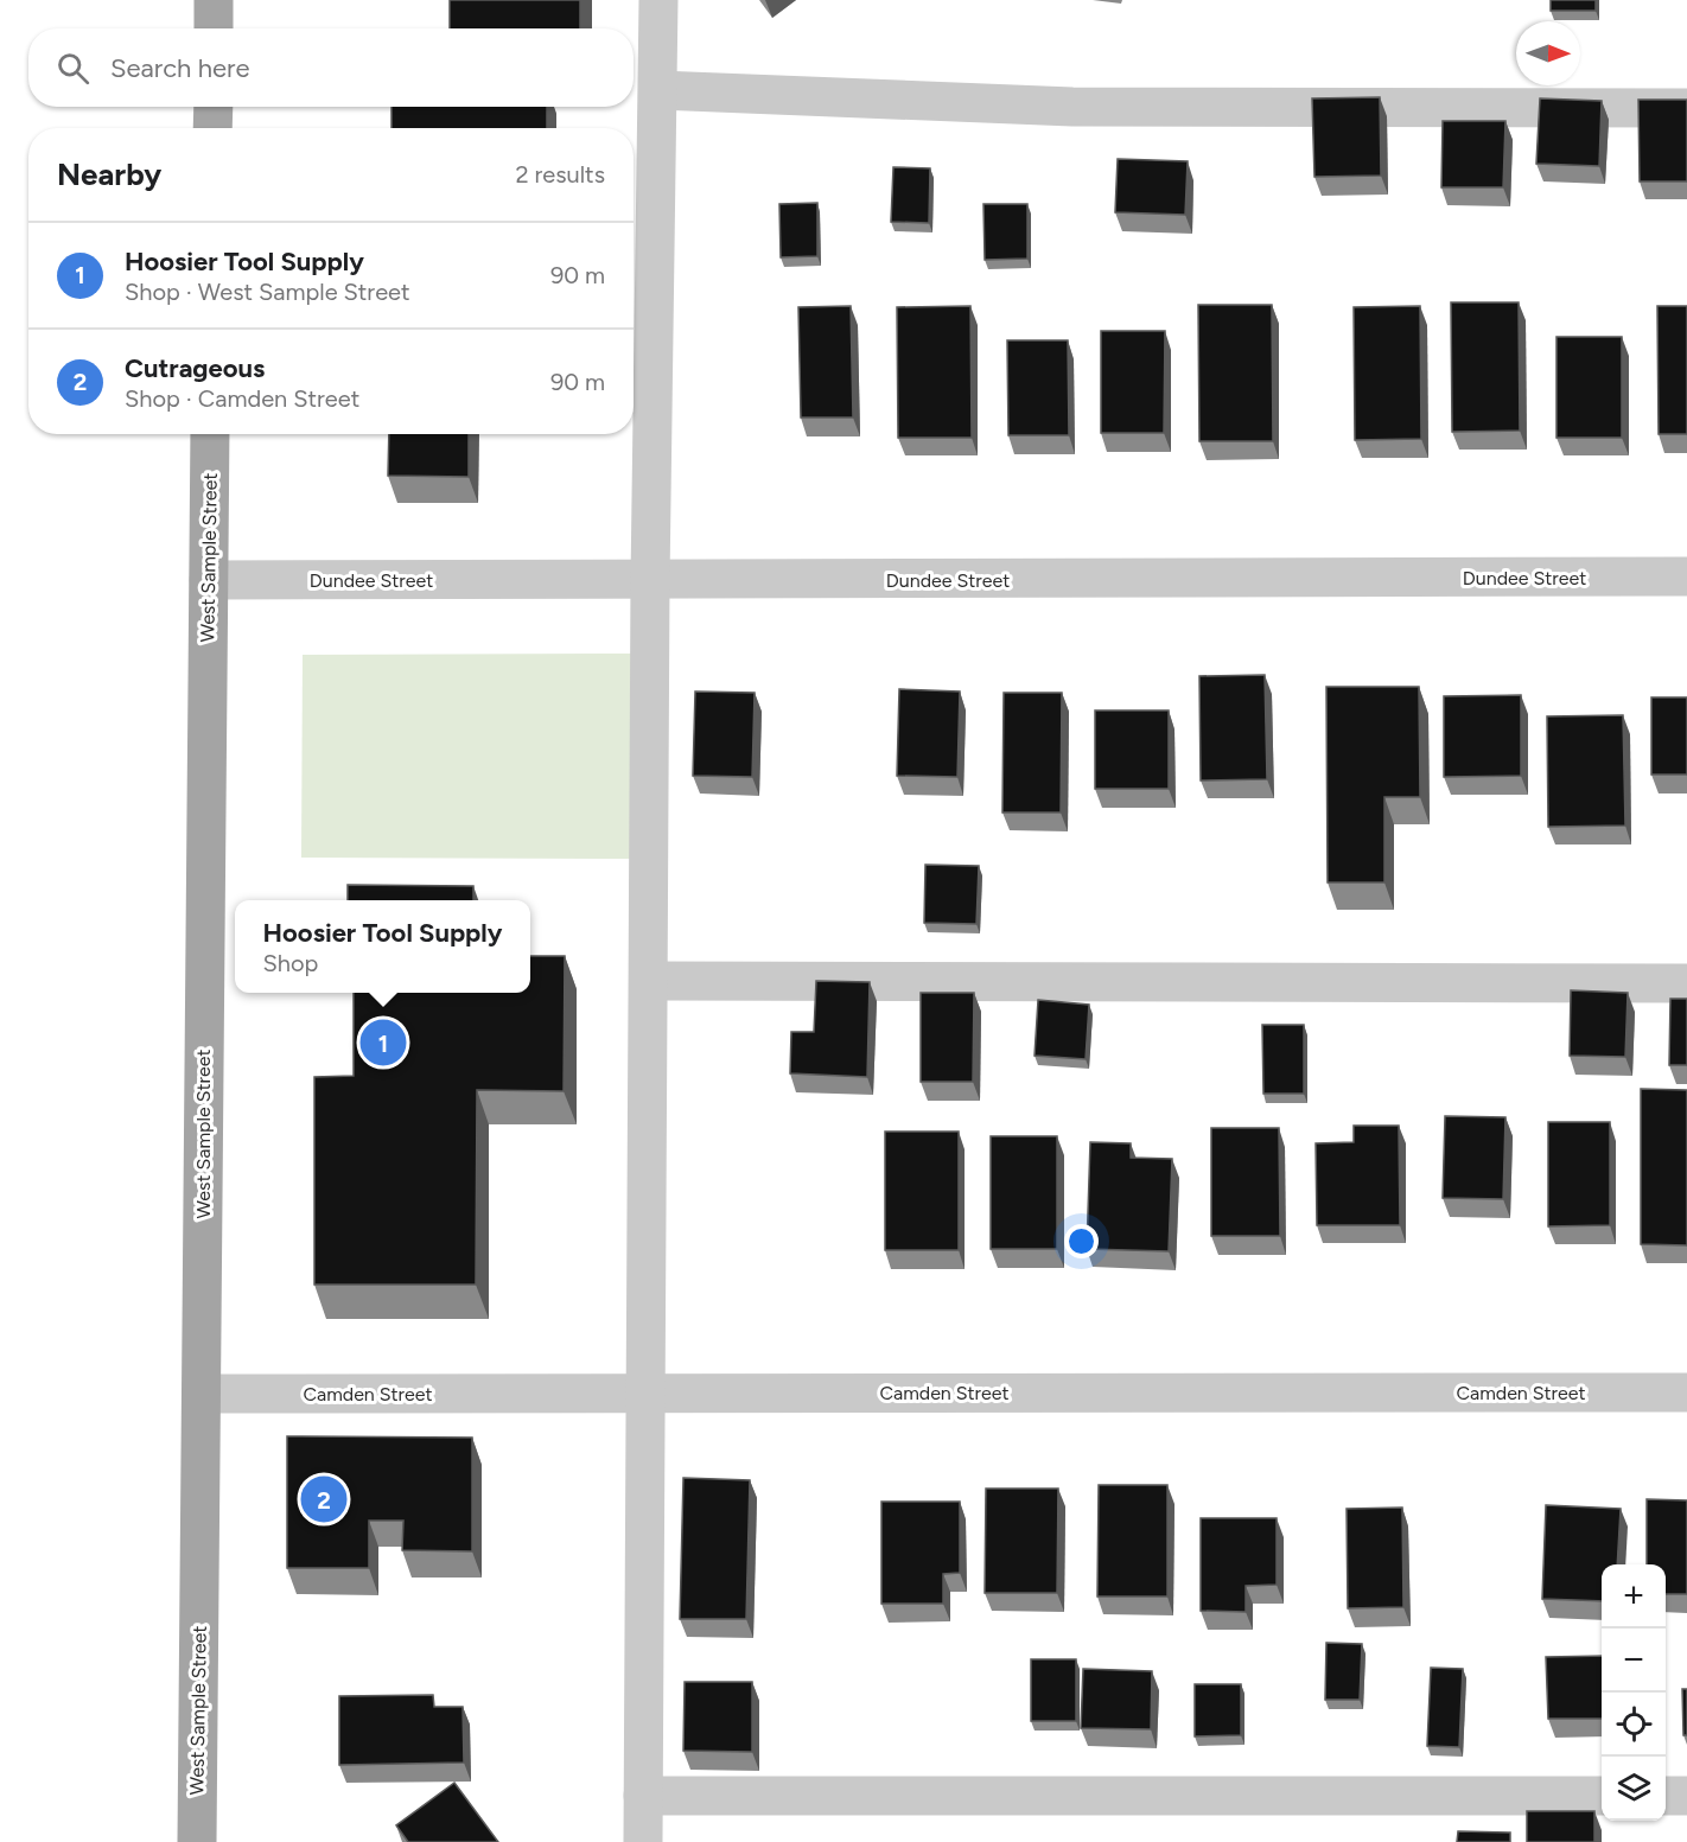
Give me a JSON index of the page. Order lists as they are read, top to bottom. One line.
{"streets":{"main road":["West Sample Street"],"street":["Dundee Street","Camden Street"]},"crossings":[["West Sample Street","Dundee Street"],["West Sample Street","Camden Street"]],"north":"right","page":{"search":"Search here","heading":["Nearby","2 results"],"list":[{"mark":"1","name":"Hoosier Tool Supply","note":"Shop · West Sample Street","value":"90 m"},{"mark":"2","name":"Cutrageous","note":"Shop · Camden Street","value":"90 m"}],"popup":["Hoosier Tool Supply","Shop"],"pins":["1","2"],"map_buttons":["+","−"]}}
